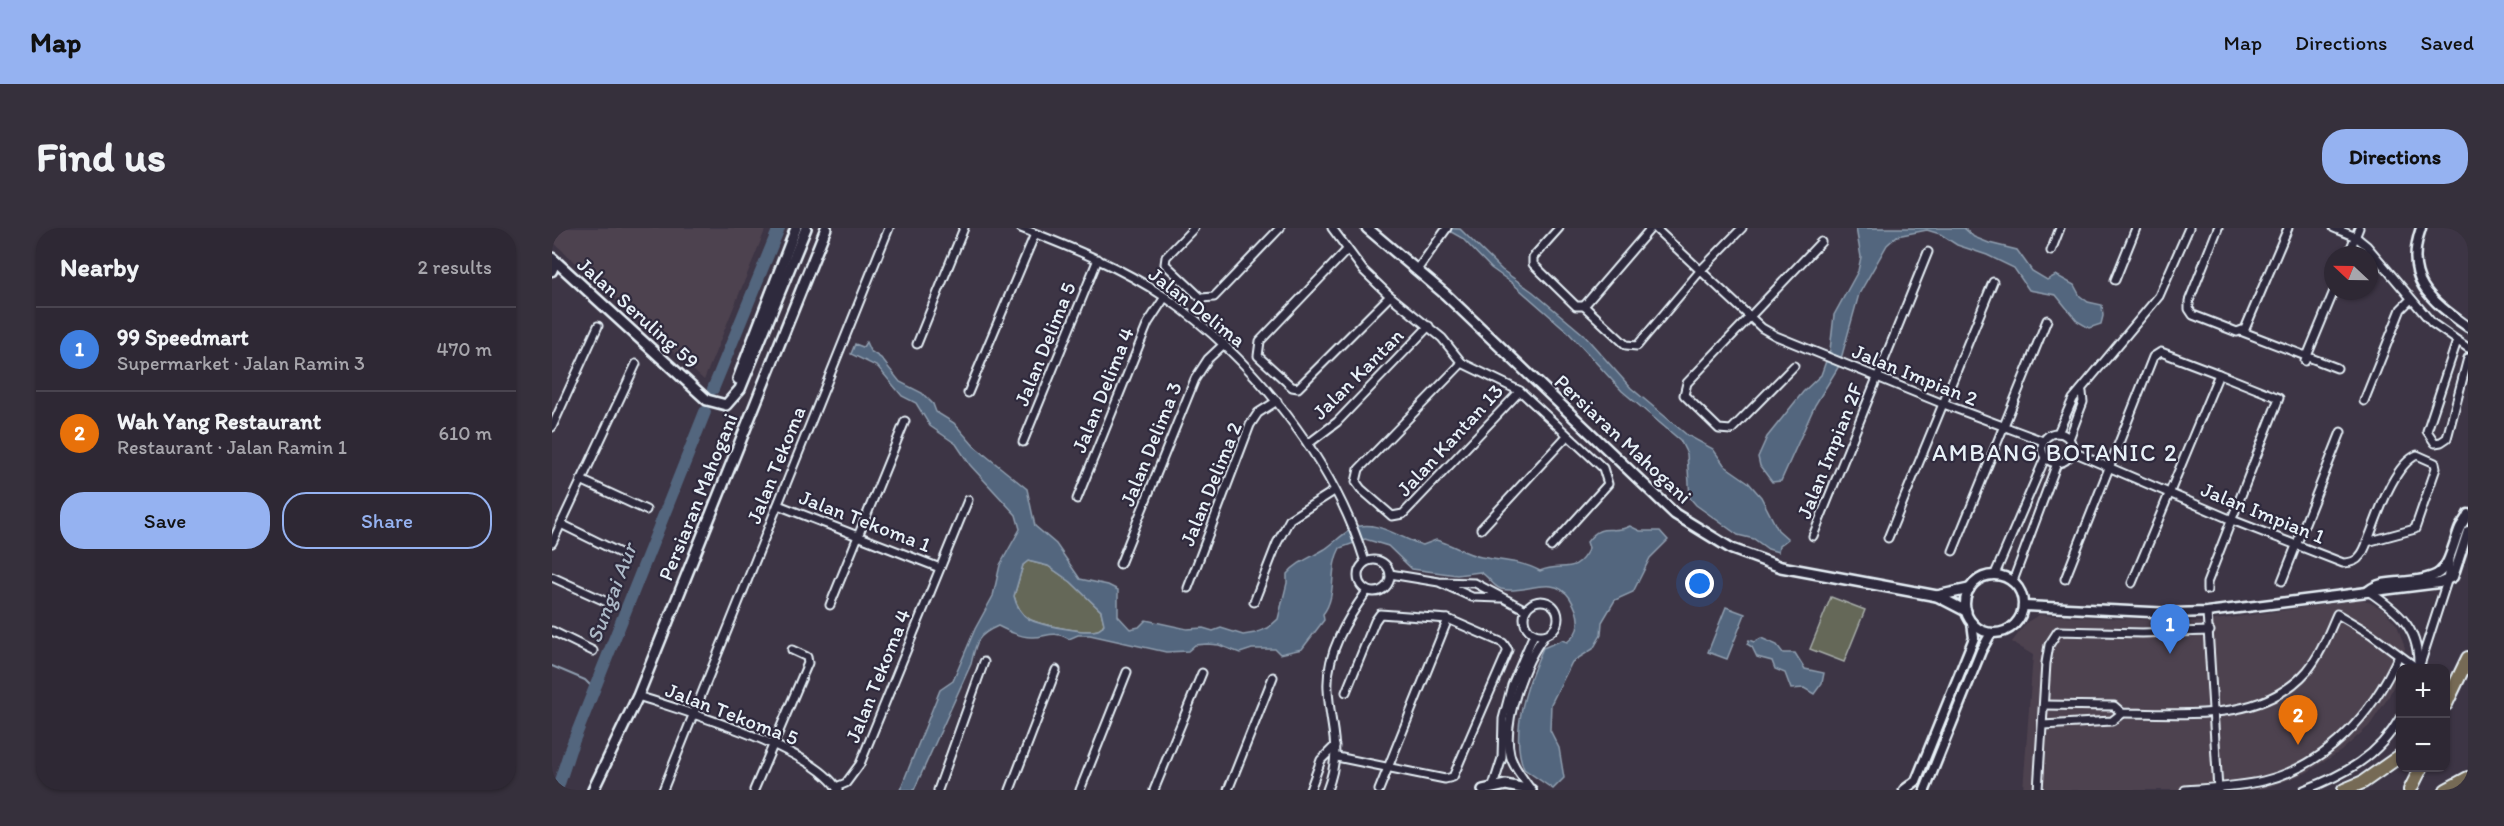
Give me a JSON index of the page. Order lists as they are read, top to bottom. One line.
{"streets":{"main road":["Jalan Seruling 59","Persiaran Mahogani"],"street":["Jalan Delima","Jalan Delima 5","Jalan Kantan","Jalan Impian 2","Jalan Delima 4","Jalan Kantan 13","Jalan Delima 3","Jalan Impian 2F","Jalan Tekoma","Jalan Delima 2","Jalan Impian 1","Jalan Tekoma 1","Jalan Tekoma 4","Jalan Tekoma 5"]},"crossings":[["Jalan Delima","Jalan Delima 5"],["Jalan Delima","Jalan Kantan"],["Jalan Delima","Jalan Delima 4"],["Jalan Delima","Jalan Delima 3"],["Jalan Delima","Jalan Delima 2"],["Jalan Impian 2","Jalan Impian 2F"],["Jalan Impian 2","Jalan Impian 1"],["Persiaran Mahogani","Jalan Tekoma 5"],["Jalan Tekoma","Jalan Tekoma 1"],["Jalan Tekoma","Jalan Tekoma 5"],["Jalan Tekoma 1","Jalan Tekoma 4"],["Jalan Tekoma 4","Jalan Tekoma 5"]],"districts":["AMBANG BOTANIC 2"],"water":["Sungai Aur"],"north":"left","page":{"header":"Map","nav":["Map","Directions","Saved"],"buttons":["Directions",["Save","Share"]],"title":"Find us","heading":["Nearby","2 results"],"list":[{"mark":"1","name":"99 Speedmart","note":"Supermarket · Jalan Ramin 3","value":"470 m"},{"mark":"2","name":"Wah Yang Restaurant","note":"Restaurant · Jalan Ramin 1","value":"610 m"}],"pins":["1","2"],"map_buttons":["+","−"]}}
